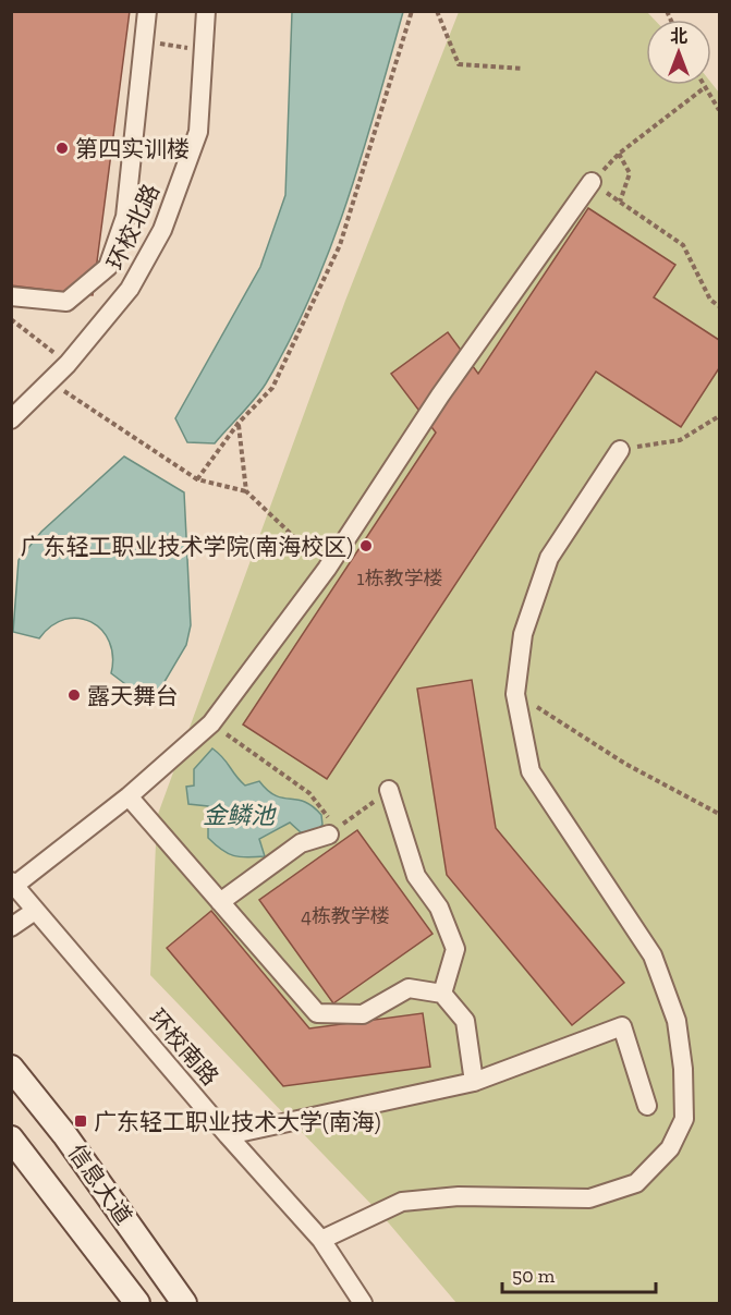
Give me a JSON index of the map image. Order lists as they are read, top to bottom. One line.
{"streets":{"main road":["信息大道"],"street":["环校北路","环校南路"]},"water":["金鳞池"],"places":{"other":["第四实训楼","广东轻工职业技术学院(南海校区)","露天舞台"],"transit":["广东轻工职业技术大学(南海)"]},"house_numbers":["1栋教学楼","4栋教学楼"],"scale_bar":"50 m","north":"top"}
